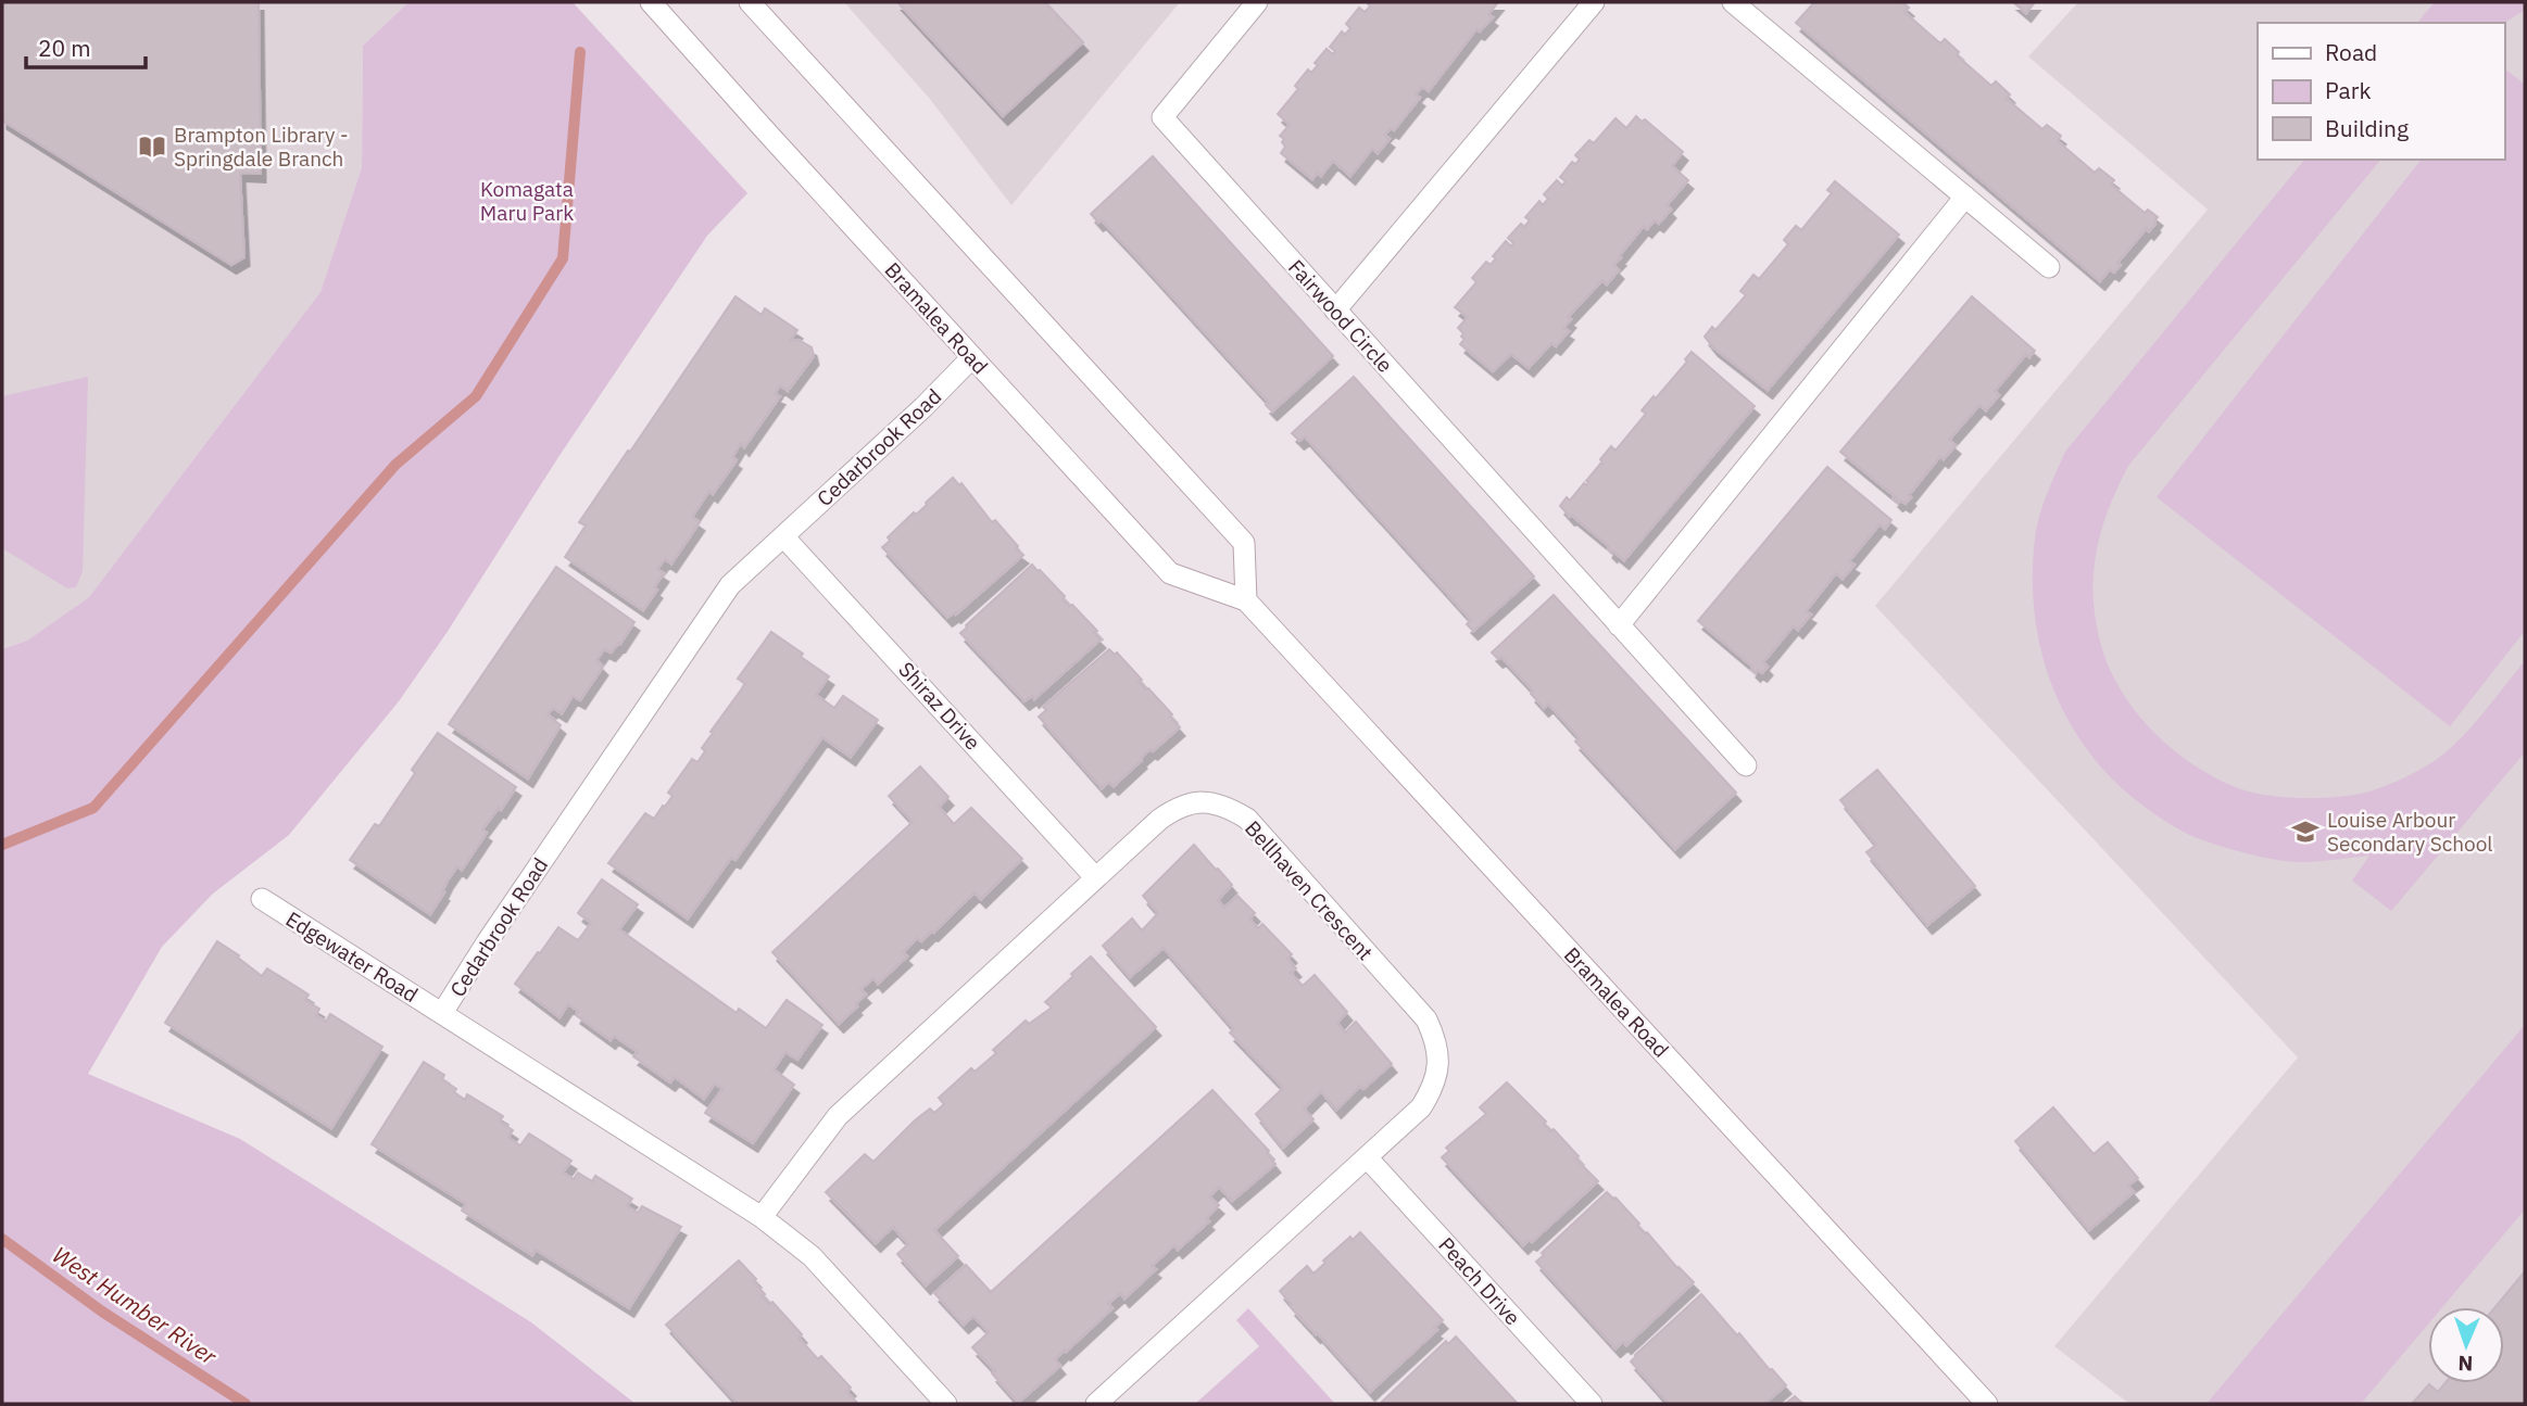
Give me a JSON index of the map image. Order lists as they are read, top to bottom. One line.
{"streets":{"street":["Fairwood Circle","Bramalea Road","Cedarbrook Road","Shiraz Drive","Bellhaven Crescent","Edgewater Road","Peach Drive"]},"crossings":[["Bramalea Road","Cedarbrook Road"],["Cedarbrook Road","Shiraz Drive"],["Cedarbrook Road","Bellhaven Crescent"],["Cedarbrook Road","Edgewater Road"],["Shiraz Drive","Bellhaven Crescent"],["Bellhaven Crescent","Peach Drive"]],"water":["West Humber River"],"parks":["Komagata Maru Park"],"places":{"library":["Brampton Library - Springdale Branch"],"school or university":["Louise Arbour Secondary School"]},"legend":["Road","Park","Building"],"scale_bar":"20 m","north":"bottom"}
